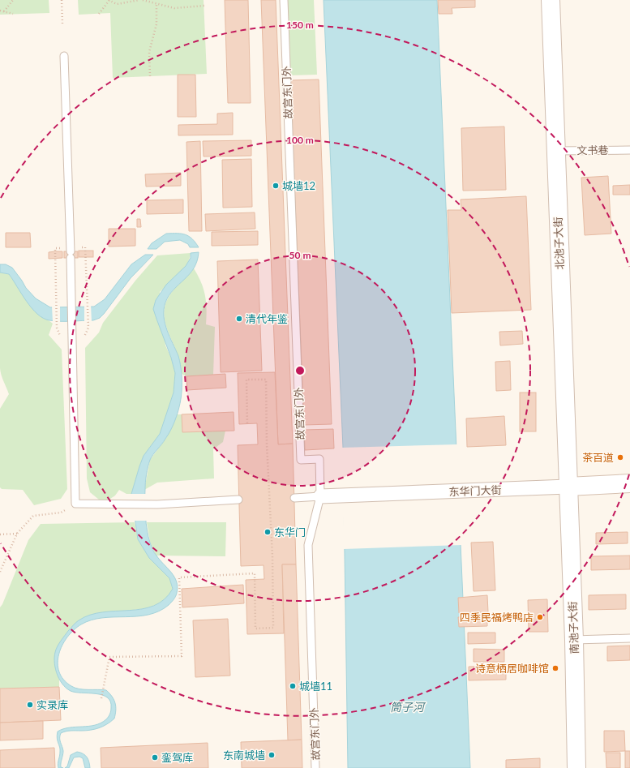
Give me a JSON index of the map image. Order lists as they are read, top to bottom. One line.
{"streets":{"street":["北池子大街","东华门大街","南池子大街"],"lane":["故宫东门外","文书巷"]},"crossings":[["故宫东门外","东华门大街"],["文书巷","北池子大街"],["北池子大街","东华门大街"],["北池子大街","南池子大街"],["东华门大街","南池子大街"]],"water":["筒子河"],"places":["城墙12","清代年鉴","茶百道","东华门","四季民福烤鸭店","诗意栖居咖啡馆","城墙11","实录库","东南城墙","銮驾库"],"rings":["150 m","100 m","50 m"]}
